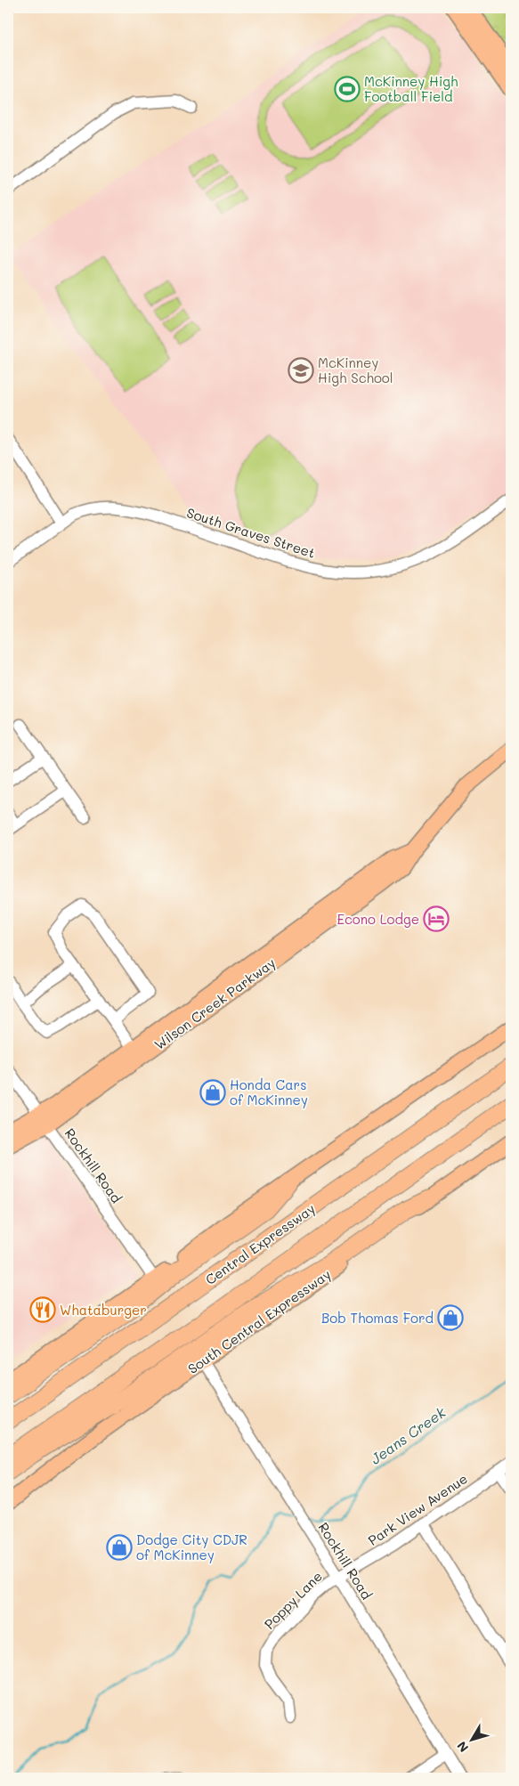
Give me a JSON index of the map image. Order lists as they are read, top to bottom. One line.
{"streets":{"highway":["Central Expressway"],"main road":["Wilson Creek Parkway","South Central Expressway"],"street":["South Graves Street","Rockhill Road","Park View Avenue","Poppy Lane"]},"crossings":[["Wilson Creek Parkway","Rockhill Road"],["Rockhill Road","South Central Expressway"],["Rockhill Road","Park View Avenue"],["Rockhill Road","Poppy Lane"],["Park View Avenue","Poppy Lane"]],"water":["Jeans Creek"],"places":{"sports":["McKinney High Football Field"],"school or university":["McKinney High School"],"hotel":["Econo Lodge"],"shop":["Honda Cars of McKinney","Bob Thomas Ford","Dodge City CDJR of McKinney"],"restaurant":["Whataburger"]},"north":"bottom left"}
